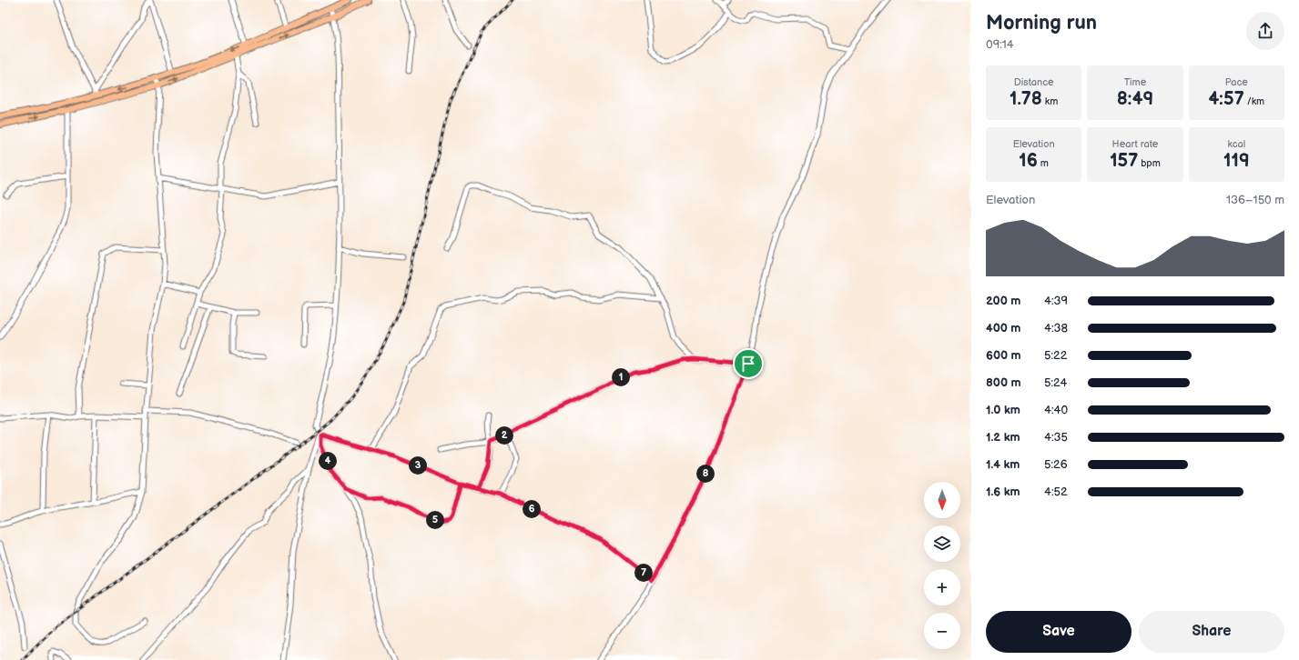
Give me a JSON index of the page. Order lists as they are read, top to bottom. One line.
{"north":"bottom","page":{"heading":["Morning run","09:14"],"stats":[["Distance","1.78 km"],["Time","8:49"],["Pace","4:57 /km"],["Elevation","16 m"],["Heart rate","157 bpm"],["kcal","119"]],"chart":["Elevation","136–150 m"],"list":[{"name":"200 m","note":"4:39"},{"name":"400 m","note":"4:38"},{"name":"600 m","note":"5:22"},{"name":"800 m","note":"5:24"},{"name":"1.0 km","note":"4:40"},{"name":"1.2 km","note":"4:35"},{"name":"1.4 km","note":"5:26"},{"name":"1.6 km","note":"4:52"}],"pins":["1","2","4","3","8","6","5","7"],"map_buttons":["+","−"],"buttons":["Save","Share"]}}
